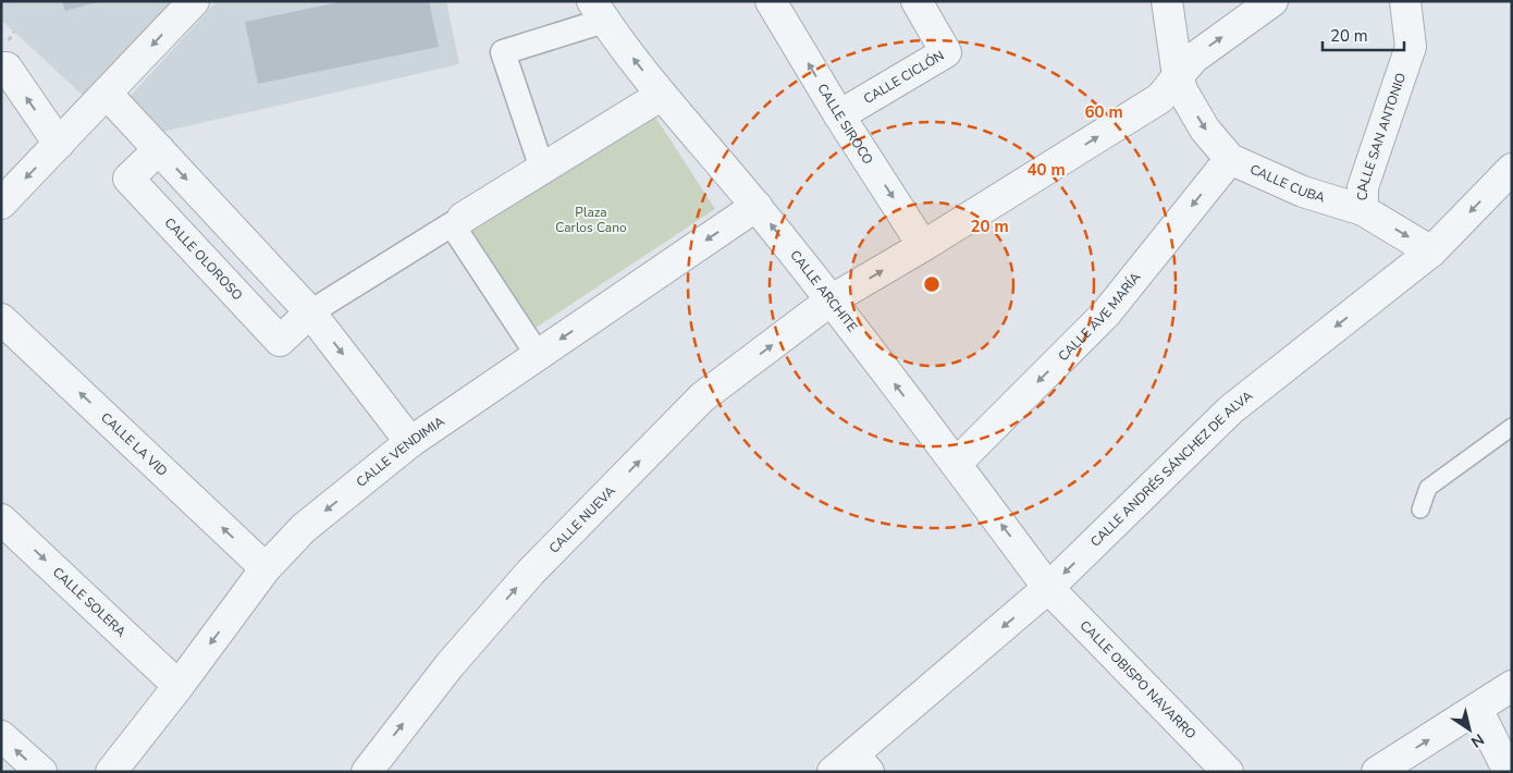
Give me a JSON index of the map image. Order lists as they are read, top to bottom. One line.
{"streets":{"street":["CALLE CICLÓN","CALLE SIROCO","CALLE SAN ANTONIO","CALLE CUBA","CALLE OLOROSO","CALLE ARCHITE","CALLE AVE MARÍA","CALLE LA VID","CALLE VENDIMIA","CALLE ANDRÉS SÁNCHEZ DE ALVA","CALLE NUEVA","CALLE SOLERA","CALLE OBISPO NAVARRO"]},"crossings":[["CALLE CICLÓN","CALLE SIROCO"],["CALLE SIROCO","CALLE NUEVA"],["CALLE SAN ANTONIO","CALLE CUBA"],["CALLE CUBA","CALLE AVE MARÍA"],["CALLE CUBA","CALLE ANDRÉS SÁNCHEZ DE ALVA"],["CALLE CUBA","CALLE NUEVA"],["CALLE ARCHITE","CALLE AVE MARÍA"],["CALLE ARCHITE","CALLE VENDIMIA"],["CALLE ARCHITE","CALLE ANDRÉS SÁNCHEZ DE ALVA"],["CALLE ARCHITE","CALLE NUEVA"],["CALLE ARCHITE","CALLE OBISPO NAVARRO"],["CALLE LA VID","CALLE VENDIMIA"],["CALLE VENDIMIA","CALLE SOLERA"],["CALLE ANDRÉS SÁNCHEZ DE ALVA","CALLE OBISPO NAVARRO"]],"one_way":["CALLE CUBA","CALLE ARCHITE","CALLE AVE MARÍA","CALLE ANDRÉS SÁNCHEZ DE ALVA","CALLE NUEVA","CALLE SOLERA"],"parks":["Plaza Carlos Cano"],"scale_bar":"20 m","north":"bottom right","rings":["60 m","40 m","20 m"]}
